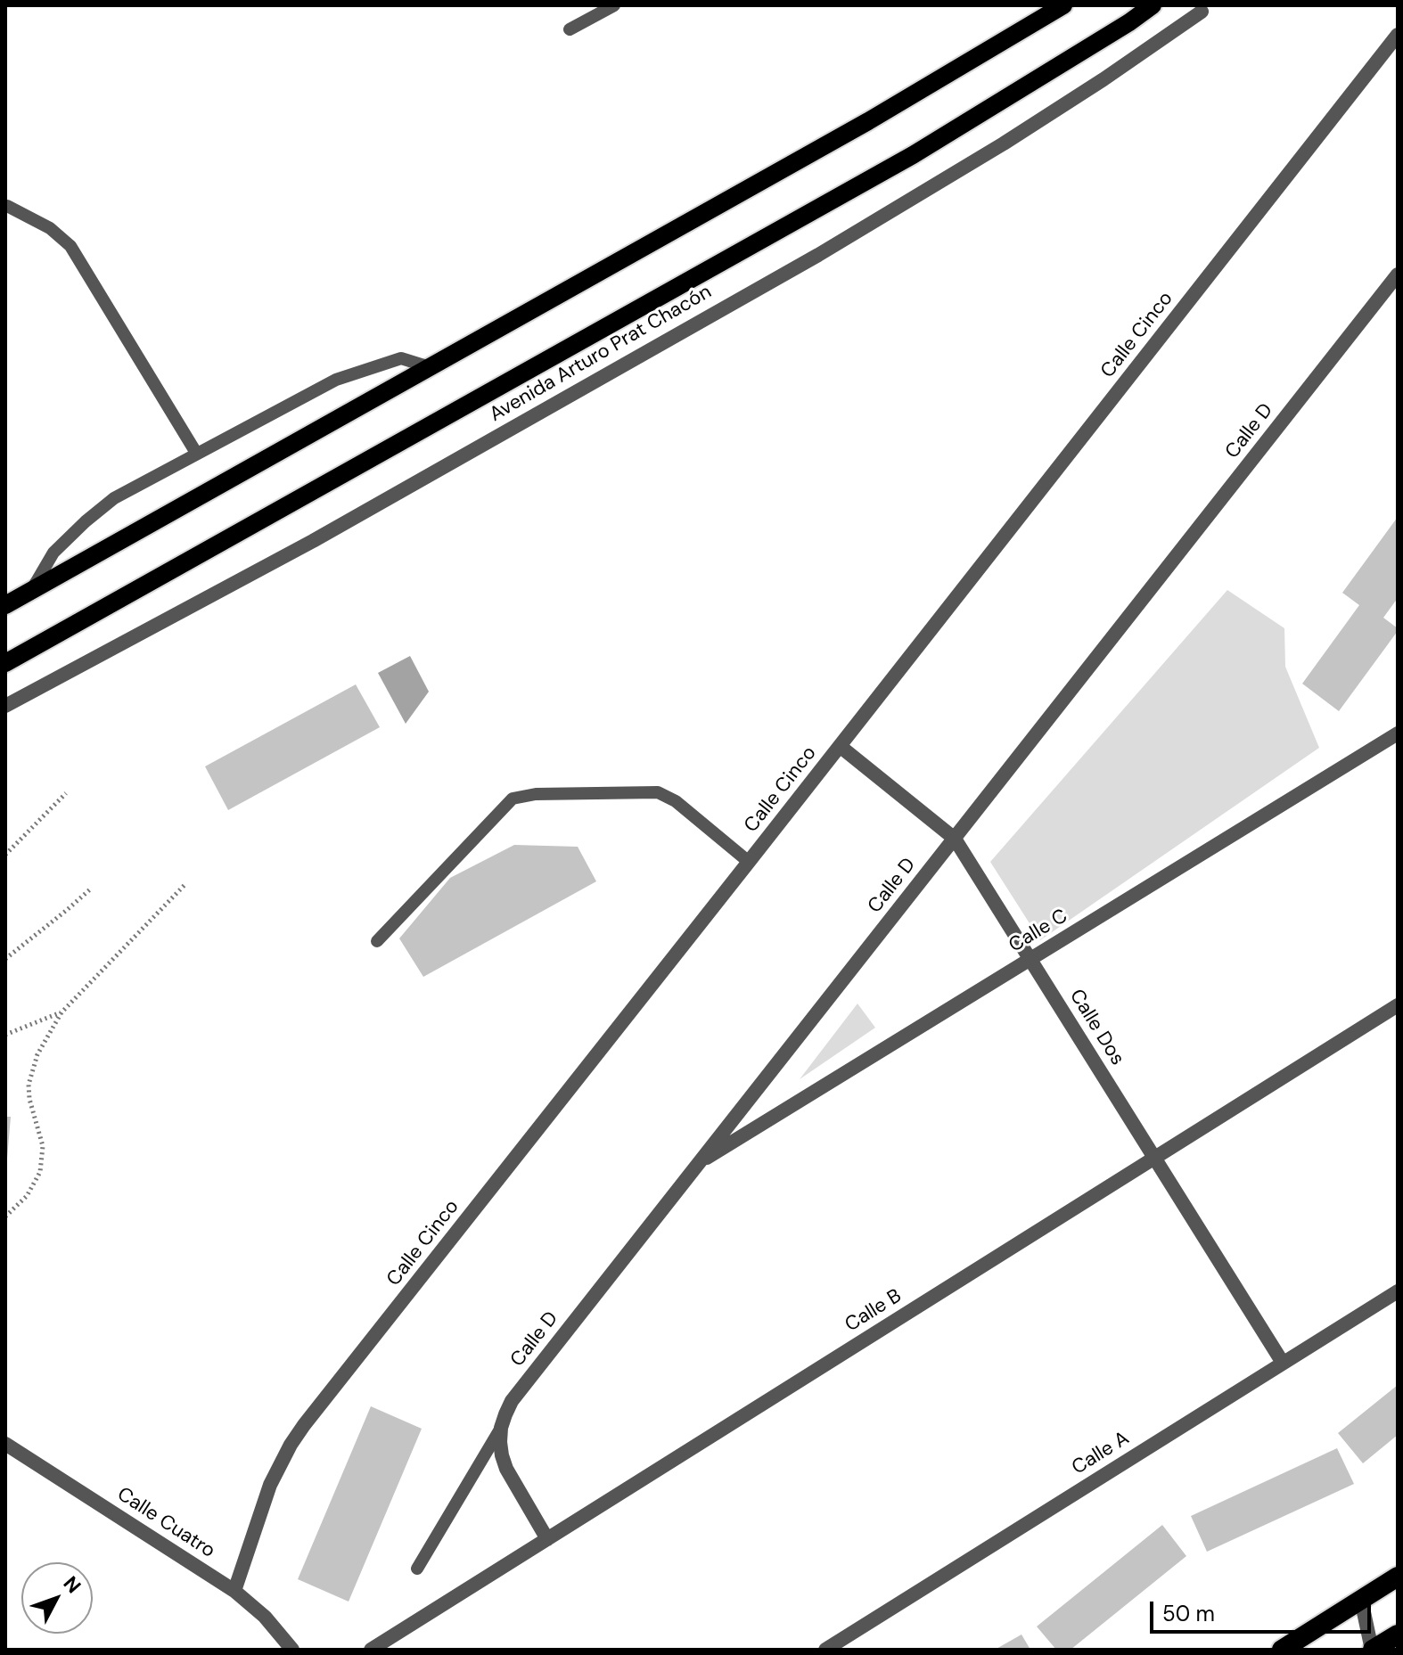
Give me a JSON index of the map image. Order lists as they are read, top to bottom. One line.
{"streets":{"main road":["Avenida Arturo Prat Chacón"],"street":["Calle Cinco","Calle D","Calle C","Calle Dos","Calle B","Calle A","Calle Cuatro"]},"crossings":[["Calle Cinco","Calle Dos"],["Calle Cinco","Calle Cuatro"],["Calle D","Calle C"],["Calle D","Calle Dos"],["Calle C","Calle Dos"],["Calle Dos","Calle B"],["Calle Dos","Calle A"]],"scale_bar":"50 m","north":"top right"}
